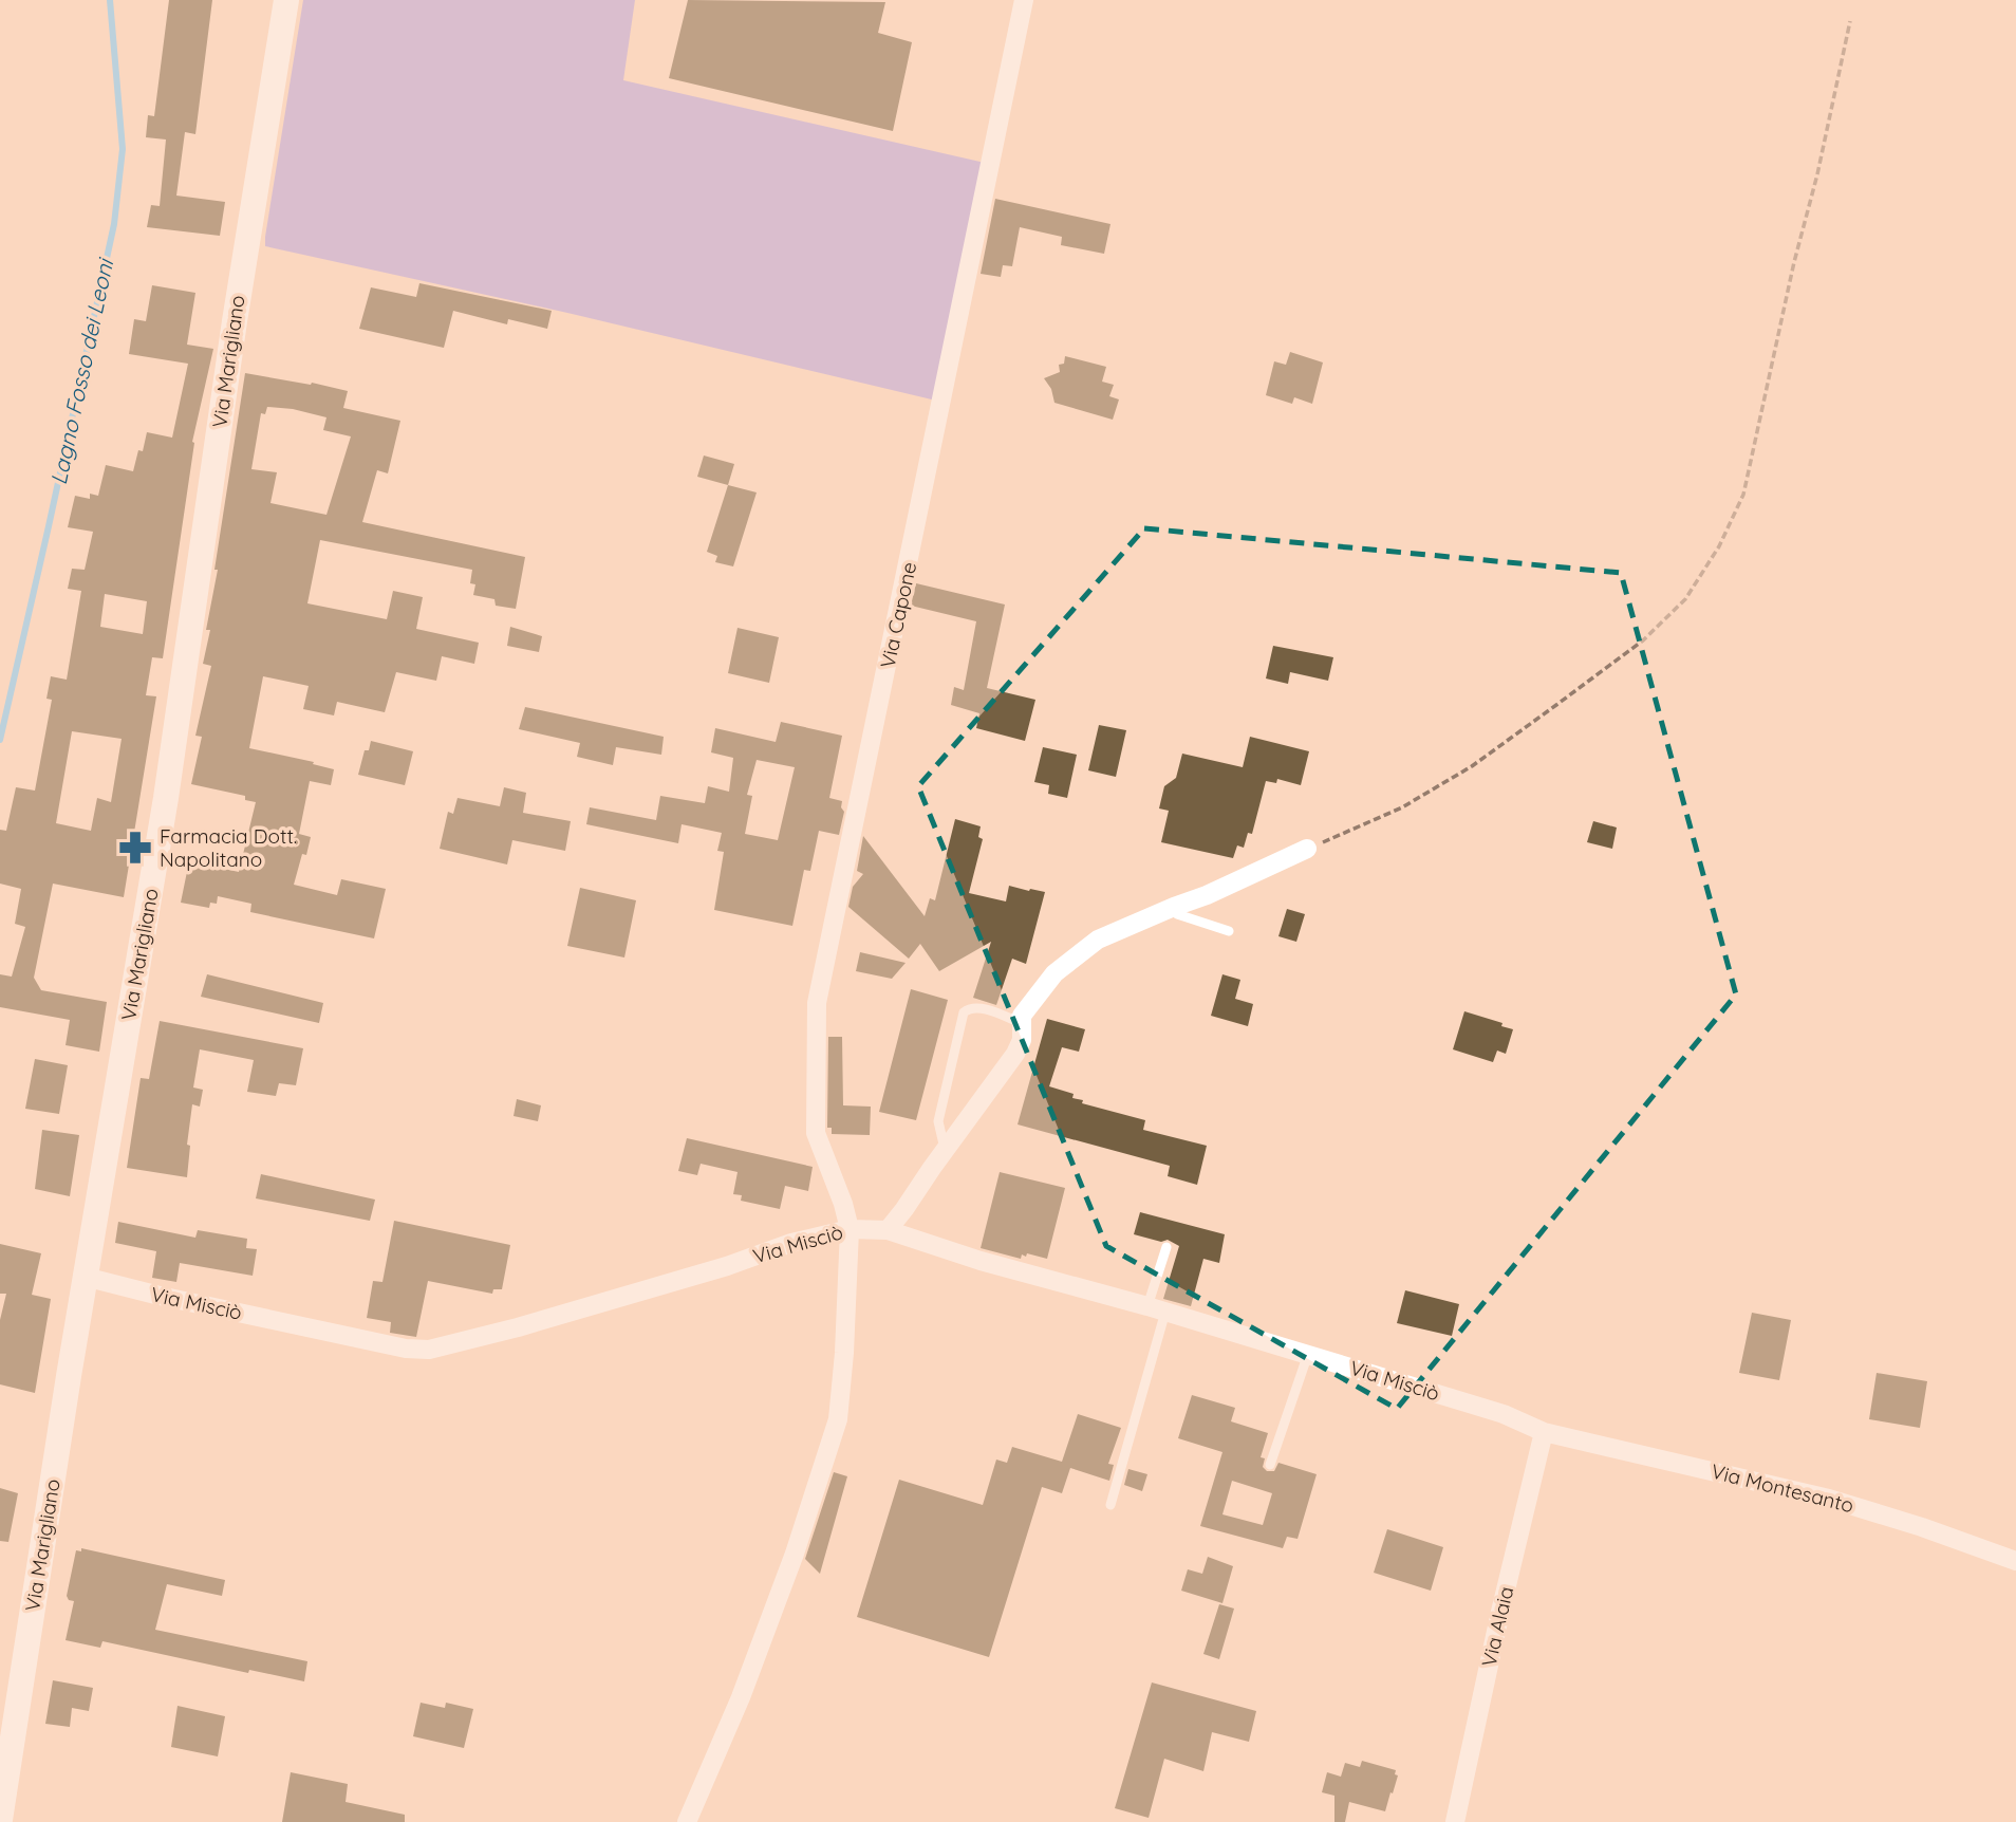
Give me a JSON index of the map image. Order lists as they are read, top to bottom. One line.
{"streets":{"street":["Via Marigliano","Via Capone","Via Misciò","Via Montesanto","Via Alaia"]},"crossings":[["Via Marigliano","Via Misciò"],["Via Capone","Via Misciò"],["Via Misciò","Via Montesanto"],["Via Misciò","Via Alaia"],["Via Montesanto","Via Alaia"]],"water":["Lagno Fosso dei Leoni"],"places":{"pharmacy":["Farmacia Dott. Napolitano"]}}
